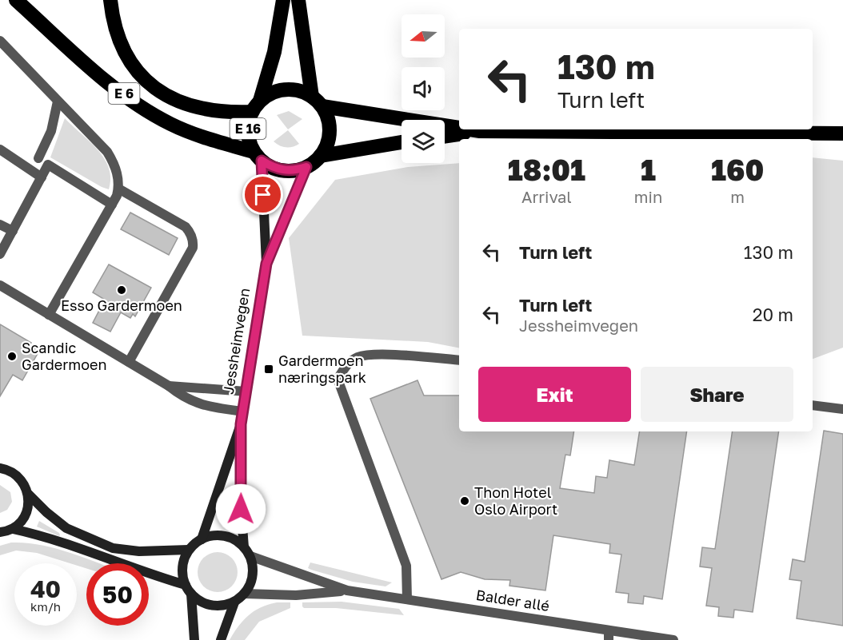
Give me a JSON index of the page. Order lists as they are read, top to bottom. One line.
{"streets":{"highway":["E 6","E 16"],"main road":["Jessheimvegen"],"street":["Balder allé"]},"crossings":[["E 6","E 16"],["E 6","Jessheimvegen"],["E 16","Jessheimvegen"],["Jessheimvegen","Balder allé"]],"places":{"other":["Esso Gardermoen","Scandic Gardermoen","Thon Hotel Oslo Airport"],"transit":["Gardermoen næringspark"]},"north":"left","page":{"turn":["130 m","Turn left"],"eta":["18:01","Arrival","1","min","160","m"],"list":[{"name":"Turn left","value":"130 m"},{"name":"Turn left","note":"Jessheimvegen","value":"20 m"}],"buttons":["Exit","Share"],"speed":"40 km/h","limit":"50"}}
